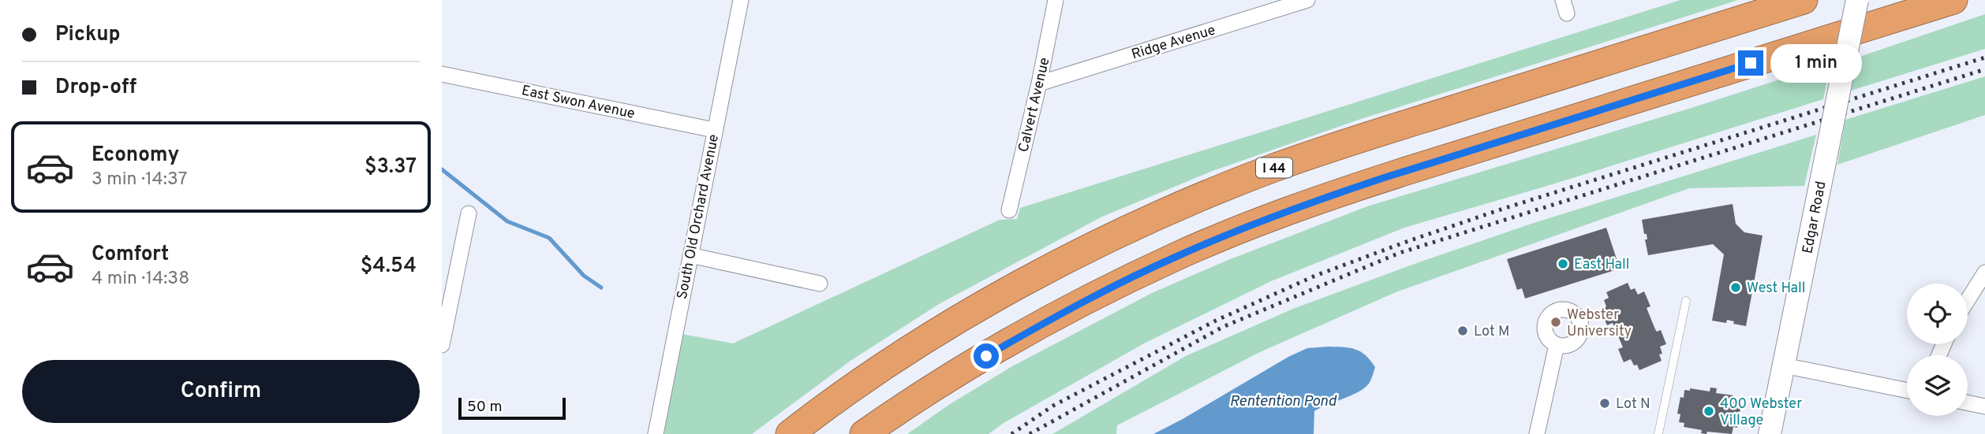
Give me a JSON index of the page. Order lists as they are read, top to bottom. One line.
{"streets":{"highway":["I 44"],"street":["Ridge Avenue","East Swon Avenue","Calvert Avenue","South Old Orchard Avenue","Edgar Road"]},"crossings":[["Ridge Avenue","Calvert Avenue"],["East Swon Avenue","South Old Orchard Avenue"]],"water":["Rentention Pond"],"places":["East Hall","West Hall","Webster University","Lot M","Lot N","400 Webster Village"],"scale_bar":"50 m","page":{"banner":["Pickup","Drop-off"],"bubble":"1 min","list":[{"name":"Economy","note":"3 min · 14:37","value":"$3.37"},{"name":"Comfort","note":"4 min · 14:38","value":"$4.54"}],"buttons":"Confirm","scale":"50 m"}}
